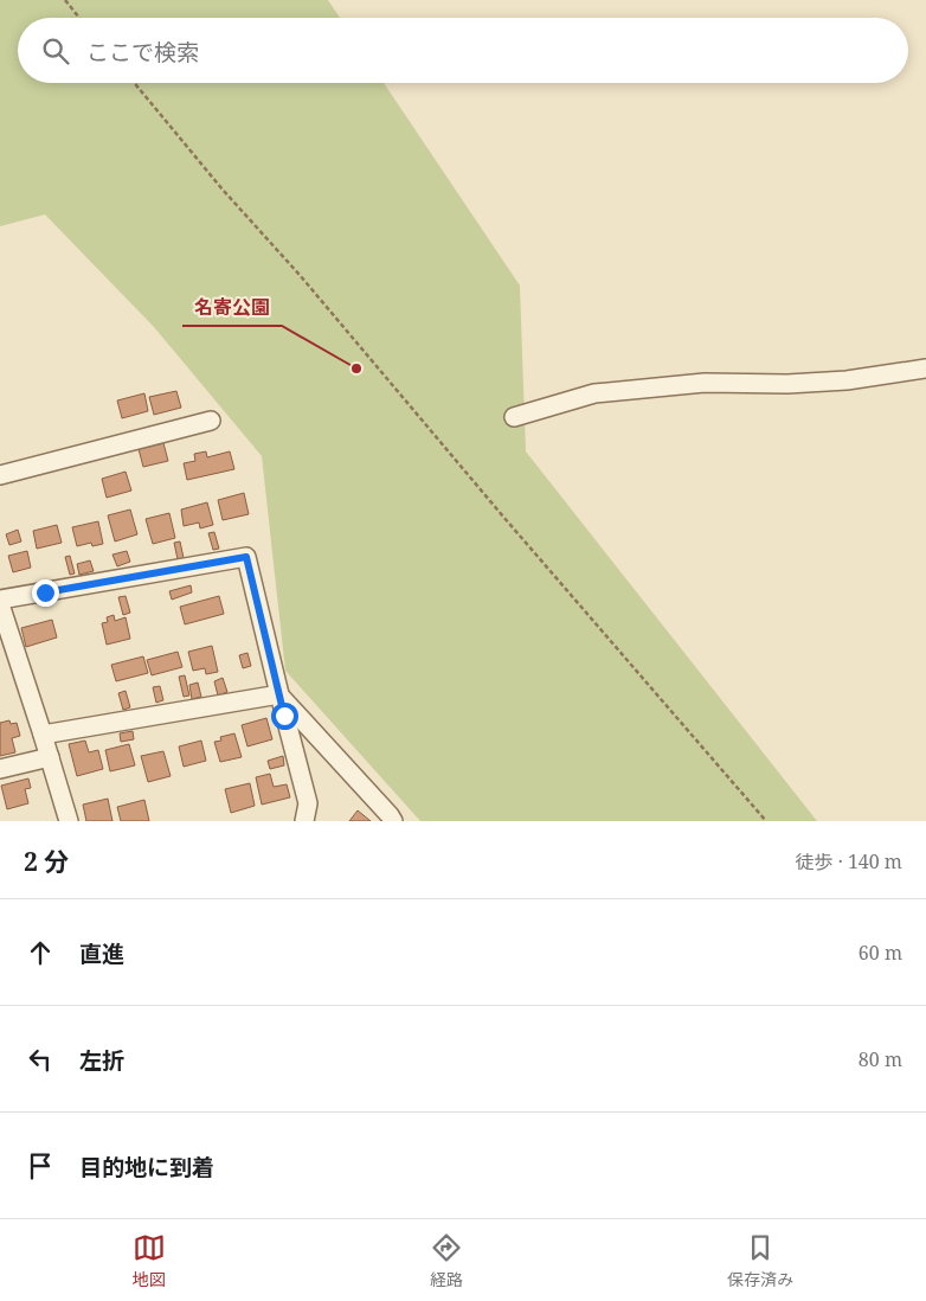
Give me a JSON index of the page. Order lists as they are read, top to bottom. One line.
{"places":["名寄公園"],"page":{"search":"ここで検索","heading":["2 分","徒歩 · 140 m"],"list":[["直進","60 m"],["左折","80 m"],"目的地に到着"],"nav":["地図","経路","保存済み"]}}
